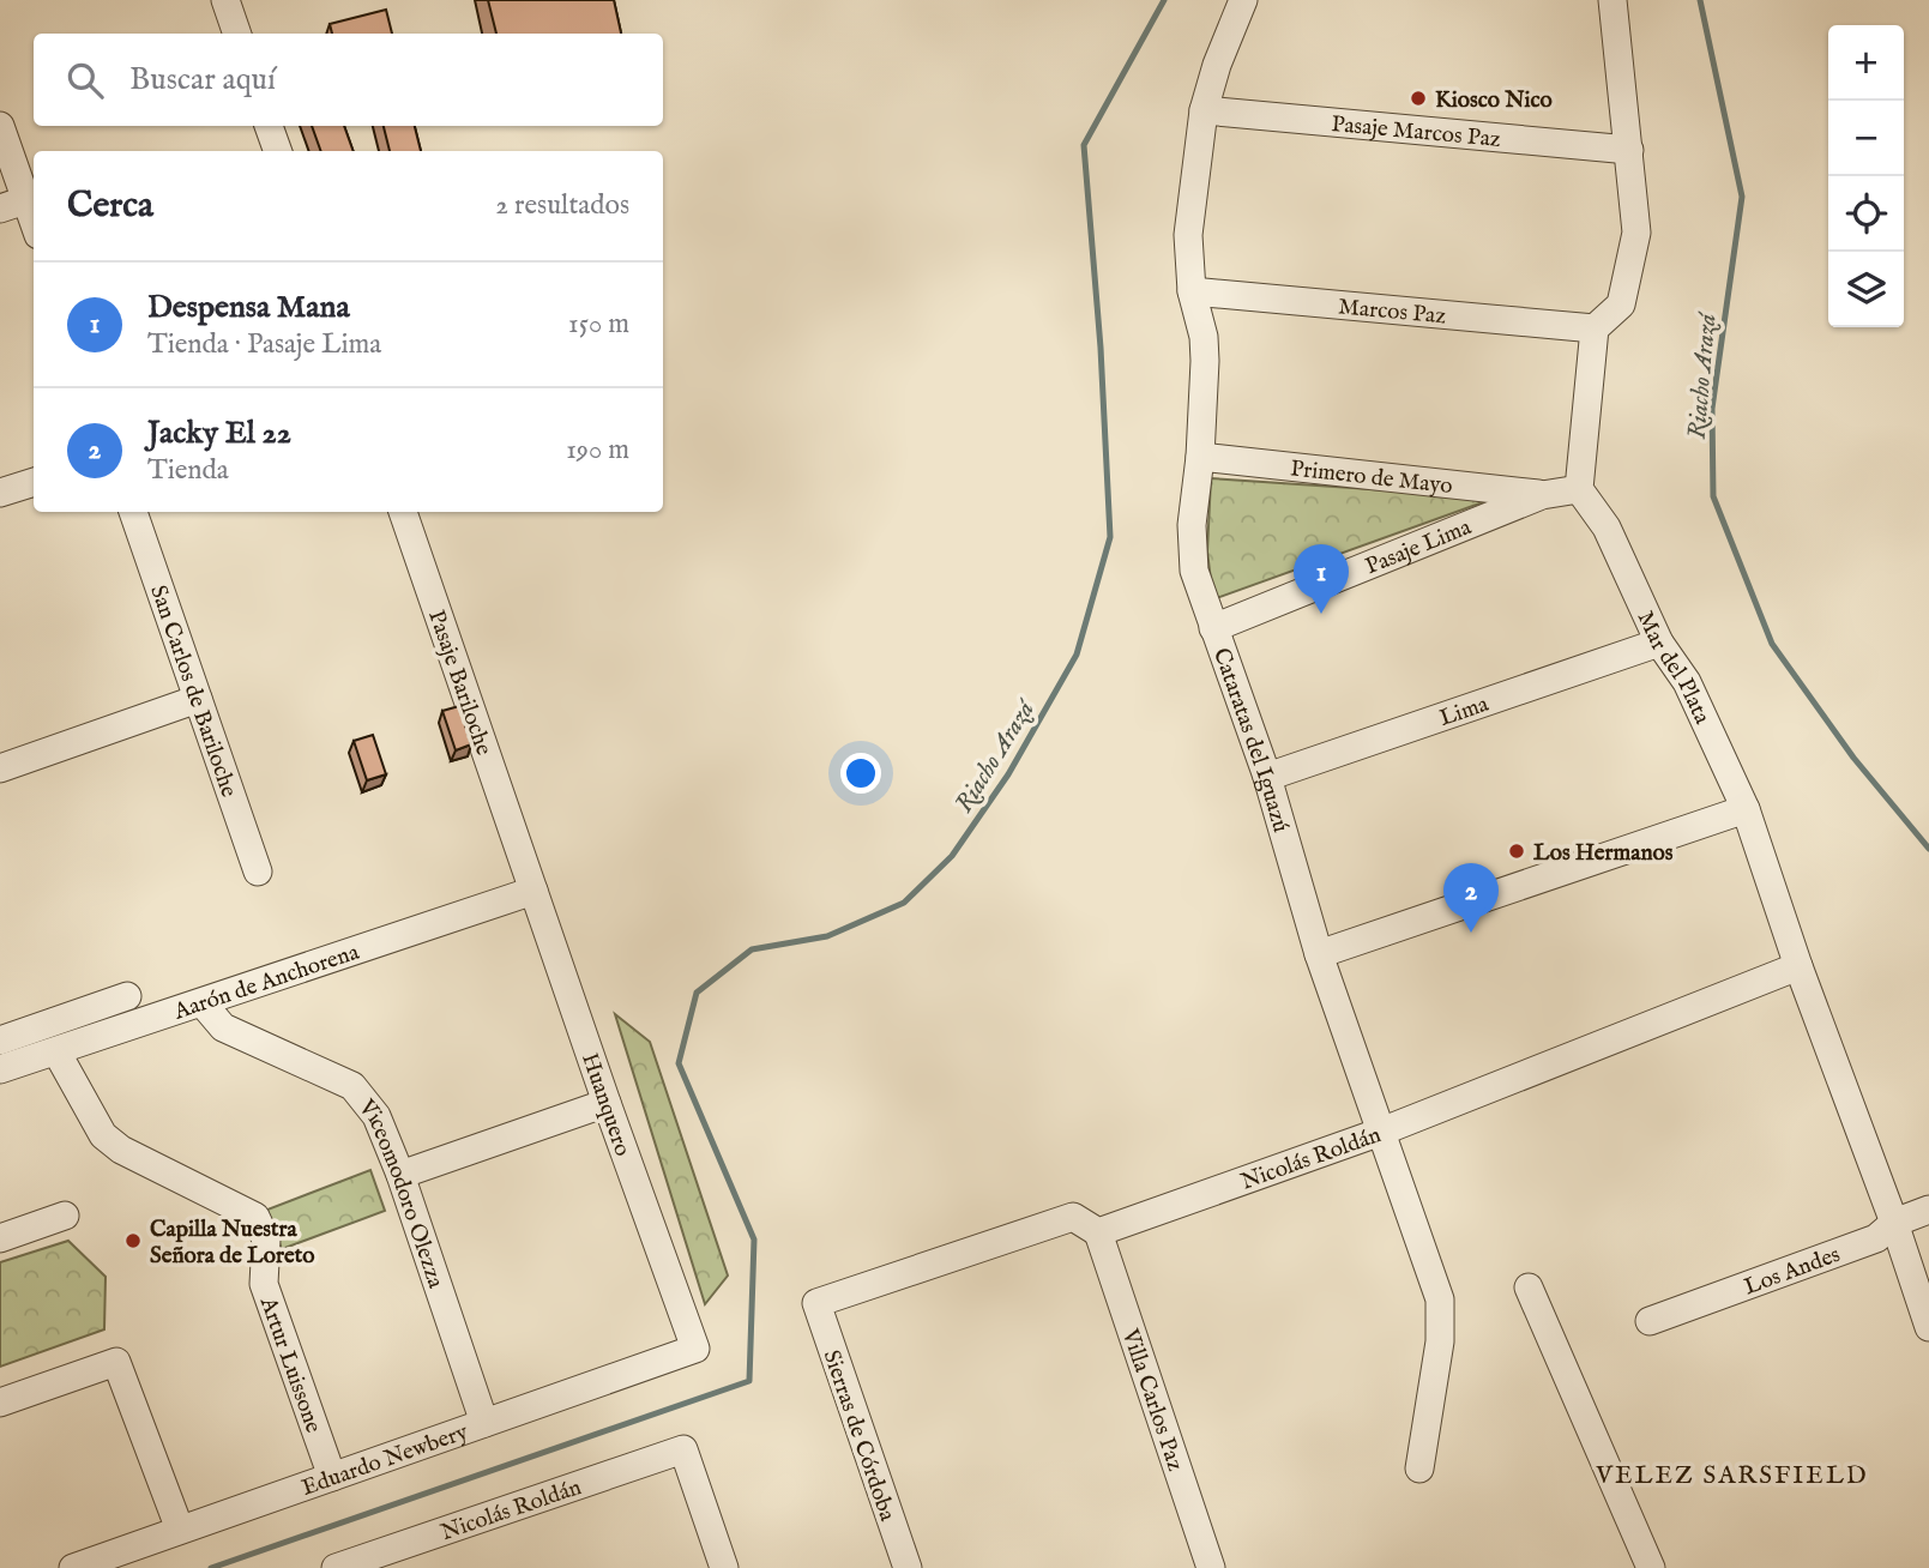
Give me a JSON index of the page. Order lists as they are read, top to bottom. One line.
{"streets":{"street":["Pasaje Marcos Paz","Marcos Paz","Primero de Mayo","Pasaje Lima","Mar del Plata","Pasaje Bariloche","San Carlos de Bariloche","Lima","Cataratas del Iguazú","Aarón de Anchorena","Huanquero","Nicolás Roldán","Viceomodoro Olezza","Los Andes","Artur Luissone","Villa Carlos Paz","Sierras de Córdoba","Eduardo Newbery"]},"crossings":[["Pasaje Marcos Paz","Cataratas del Iguazú"],["Marcos Paz","Cataratas del Iguazú"],["Primero de Mayo","Pasaje Lima"],["Primero de Mayo","Cataratas del Iguazú"],["Pasaje Lima","Mar del Plata"],["Pasaje Lima","Cataratas del Iguazú"],["Mar del Plata","Lima"],["Mar del Plata","Nicolás Roldán"],["Mar del Plata","Los Andes"],["Pasaje Bariloche","Huanquero"],["Lima","Cataratas del Iguazú"],["Cataratas del Iguazú","Nicolás Roldán"],["Aarón de Anchorena","Huanquero"],["Aarón de Anchorena","Viceomodoro Olezza"],["Aarón de Anchorena","Artur Luissone"],["Huanquero","Eduardo Newbery"],["Nicolás Roldán","Villa Carlos Paz"],["Nicolás Roldán","Sierras de Córdoba"],["Viceomodoro Olezza","Eduardo Newbery"],["Artur Luissone","Eduardo Newbery"],["Villa Carlos Paz","Sierras de Córdoba"]],"districts":["VELEZ SARSFIELD"],"water":["Riacho Arazá"],"places":["Kiosco Nico","Los Hermanos","Capilla Nuestra Señora de Loreto"],"page":{"map_buttons":["+","−"],"search":"Buscar aquí","heading":["Cerca","2 resultados"],"list":[{"mark":"1","name":"Despensa Mana","note":"Tienda · Pasaje Lima","value":"150 m"},{"mark":"2","name":"Jacky El 22","note":"Tienda","value":"190 m"}],"pins":["1","2"]}}
